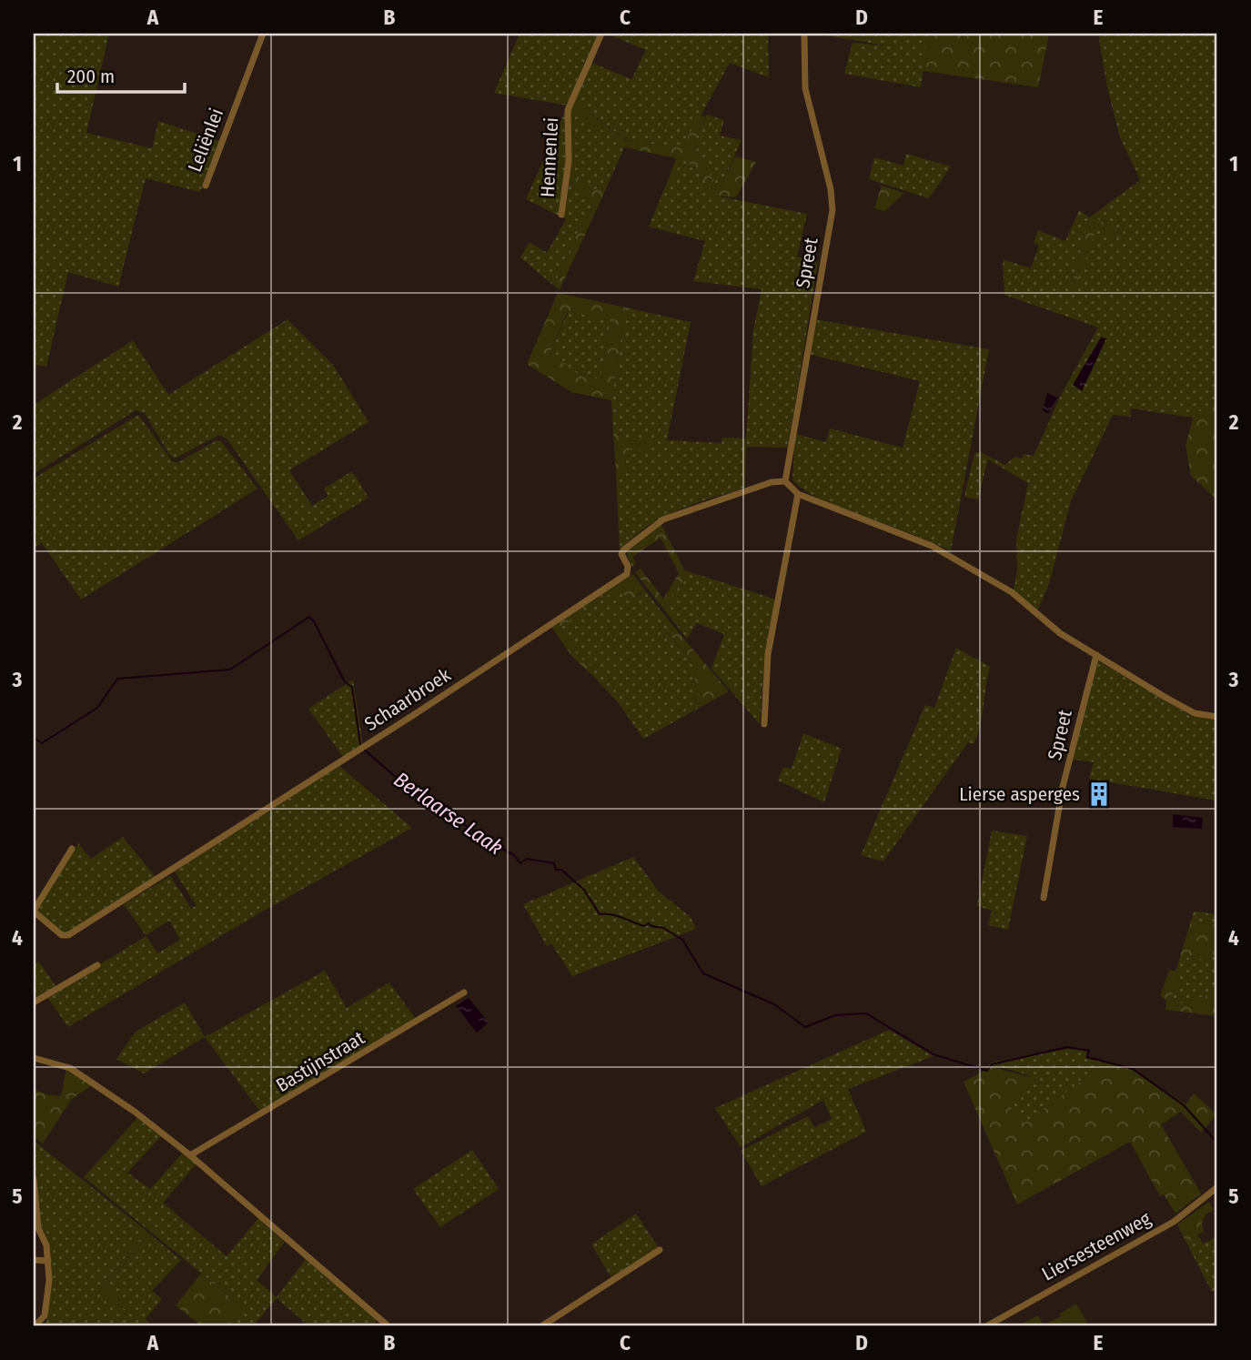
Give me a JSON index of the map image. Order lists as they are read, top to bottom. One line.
{"streets":{"street":["Leliënlei","Hennenlei","Spreet","Schaarbroek","Bastijnstraat","Liersesteenweg"]},"crossings":[["Spreet","Schaarbroek"]],"water":["Berlaarse Laak"],"places":{"building":["Lierse asperges"]},"scale_bar":"200 m","grid":{"columns":["A","B","C","D","E"],"rows":["1","2","3","4","5"]}}
